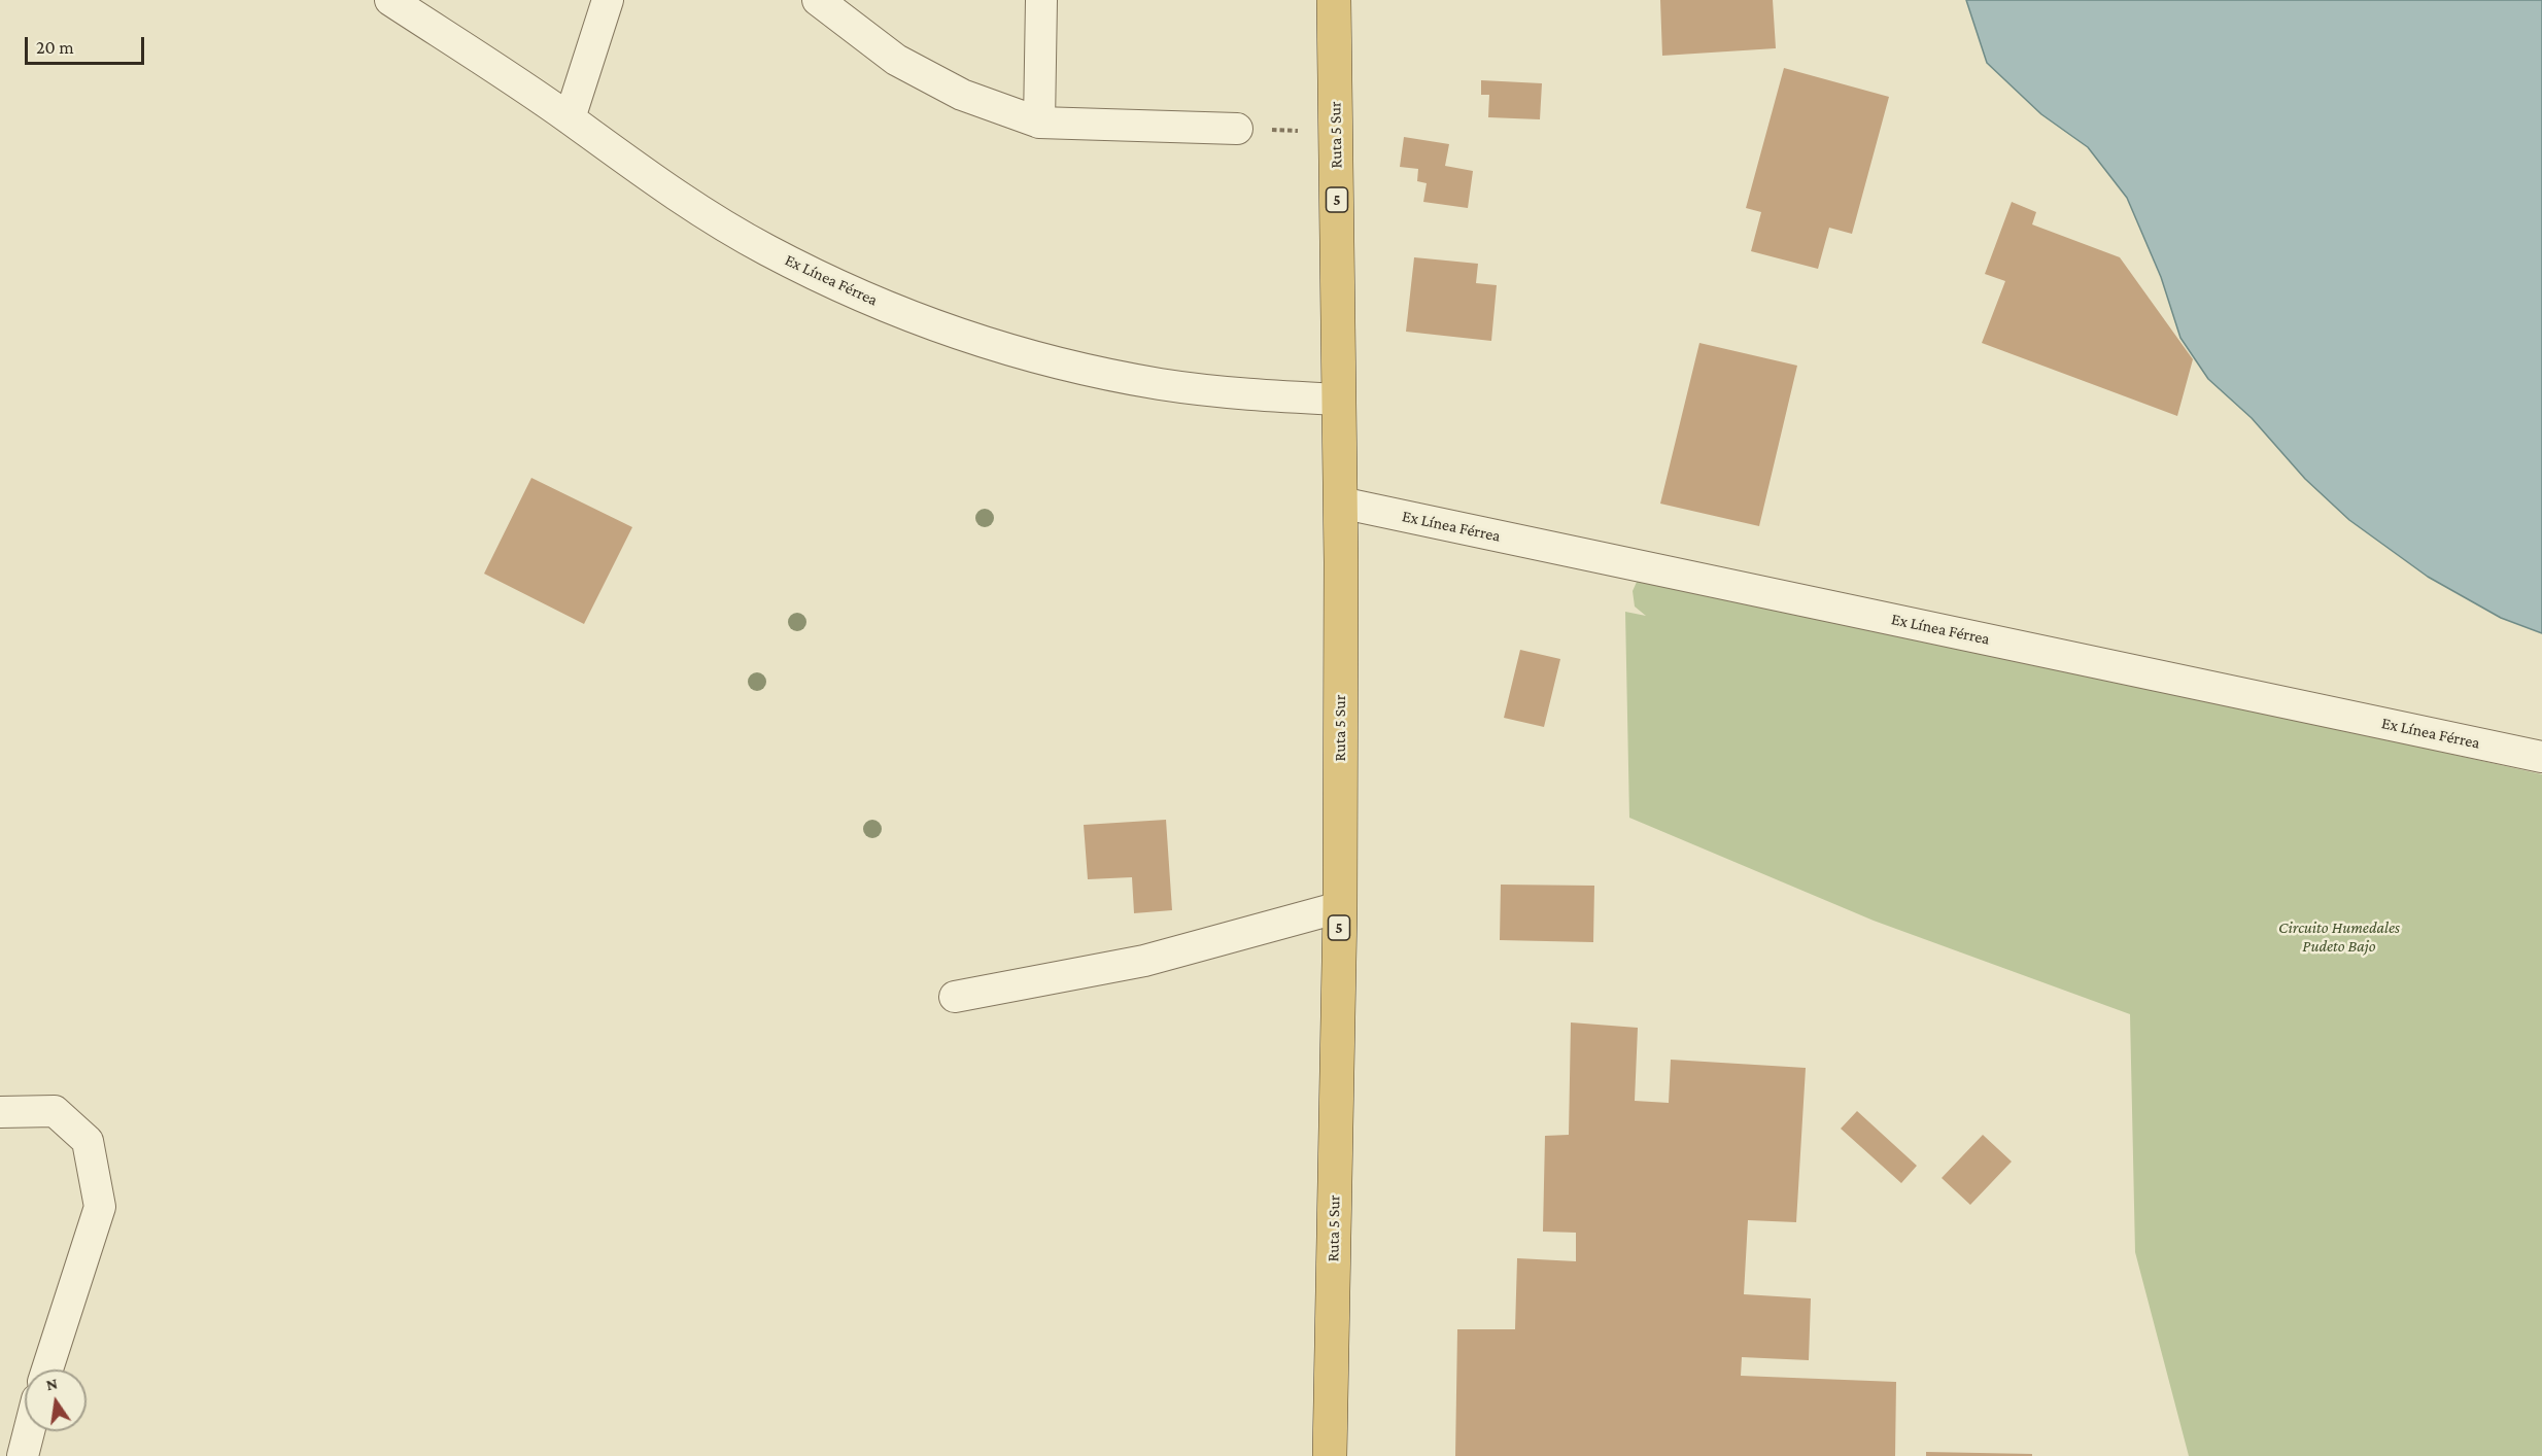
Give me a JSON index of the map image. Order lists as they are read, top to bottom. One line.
{"streets":{"highway":["Ruta 5 Sur","5"],"street":["Ex Línea Férrea"]},"crossings":[["Ruta 5 Sur","Ex Línea Férrea"]],"parks":["Circuito Humedales Pudeto Bajo"],"scale_bar":"20 m","north":"top"}
